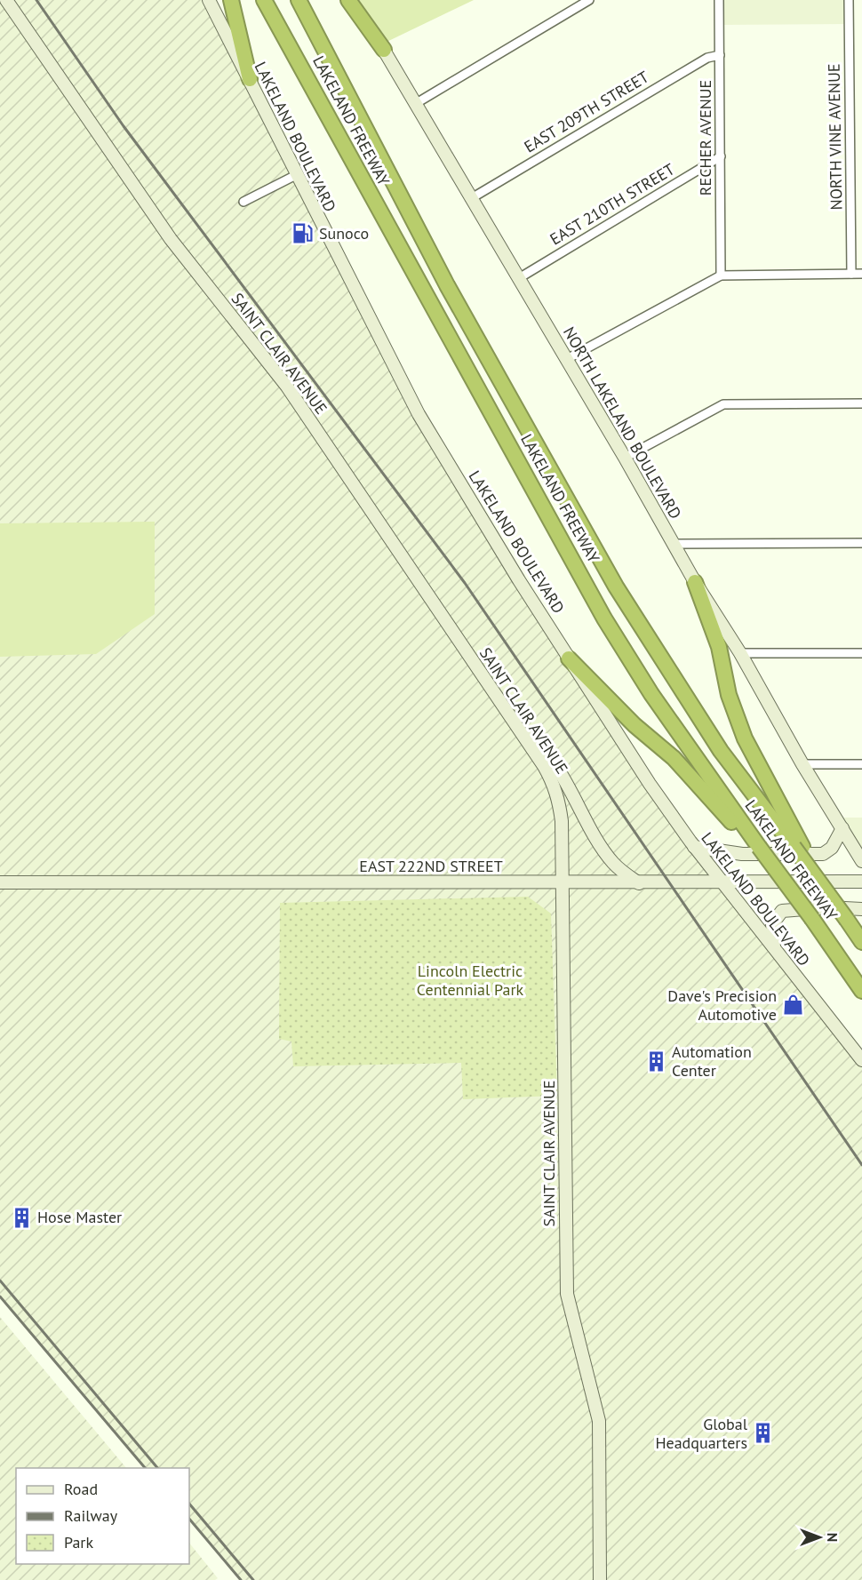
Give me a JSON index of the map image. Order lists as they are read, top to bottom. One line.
{"streets":{"highway":["LAKELAND FREEWAY"],"street":["EAST 209TH STREET","LAKELAND BOULEVARD","NORTH VINE AVENUE","RECHER AVENUE","EAST 210TH STREET","SAINT CLAIR AVENUE","NORTH LAKELAND BOULEVARD","EAST 222ND STREET"]},"crossings":[["EAST 209TH STREET","RECHER AVENUE"],["EAST 209TH STREET","NORTH LAKELAND BOULEVARD"],["LAKELAND BOULEVARD","EAST 222ND STREET"],["RECHER AVENUE","EAST 210TH STREET"],["EAST 210TH STREET","NORTH LAKELAND BOULEVARD"],["SAINT CLAIR AVENUE","EAST 222ND STREET"]],"parks":["Lincoln Electric Centennial Park"],"places":{"fuel station":["Sunoco"],"shop":["Dave's Precision Automotive"],"building":["Automation Center","Hose Master","Global Headquarters"]},"legend":["Road","Railway","Park"],"north":"right"}
